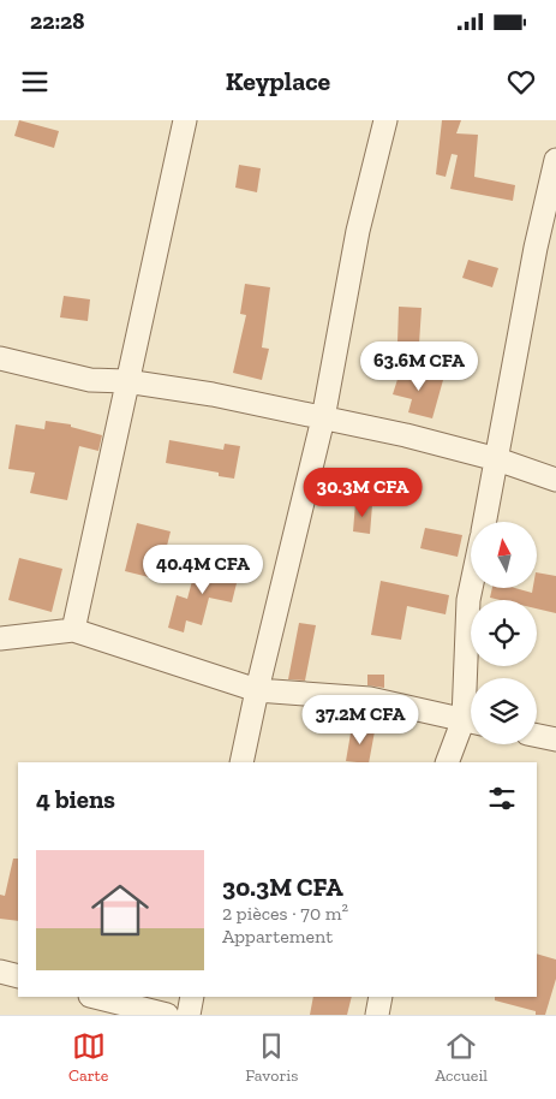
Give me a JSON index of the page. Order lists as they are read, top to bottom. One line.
{"north":"top","page":{"status":"22:28","header":"Keyplace","price":["63.6M CFA","30.3M CFA","40.4M CFA","37.2M CFA"],"heading":"4 biens","list":[{"name":"30.3M CFA","note":"2 pièces · 70 m² · Appartement"}],"tabs":["Carte","Favoris","Accueil"]}}
